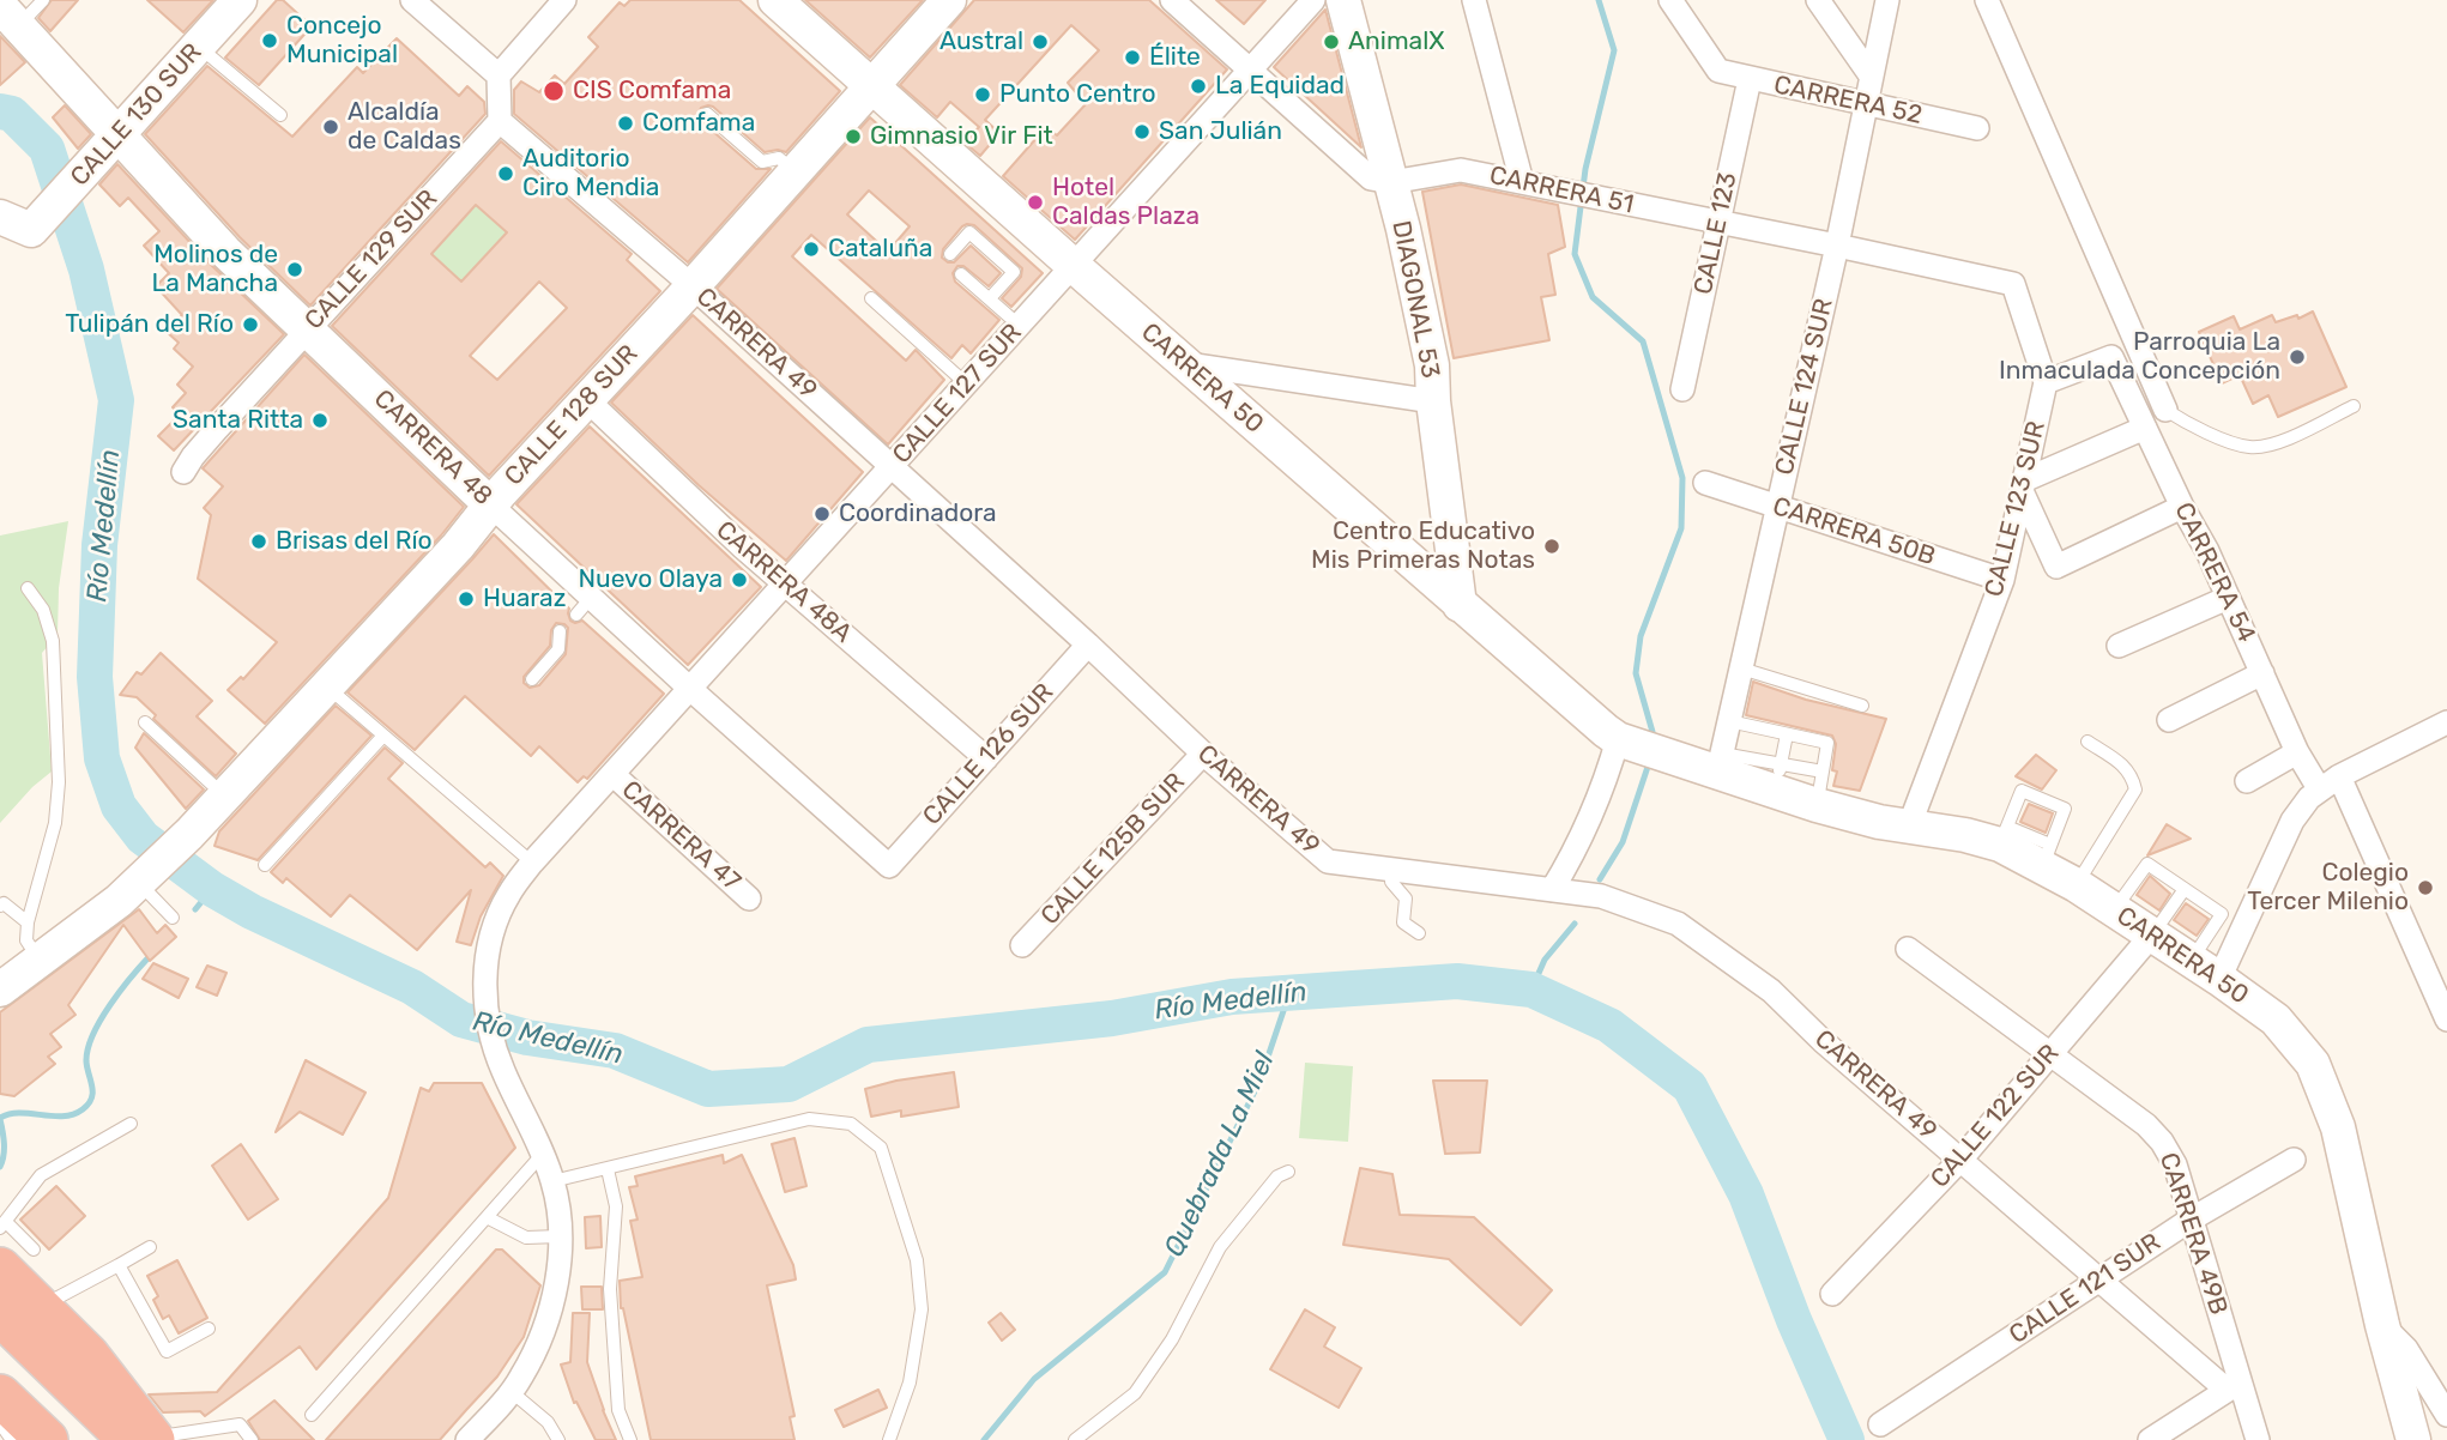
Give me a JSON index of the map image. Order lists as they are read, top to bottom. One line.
{"streets":{"main road":["CALLE 130 SUR","DIAGONAL 53","CARRERA 50","CALLE 128 SUR","CARRERA 48"],"street":["CARRERA 52","CARRERA 51","CALLE 123","CALLE 129 SUR","CARRERA 49","CALLE 124 SUR","CALLE 127 SUR","CALLE 123 SUR","CARRERA 50B","CARRERA 54","CARRERA 48A","CALLE 126 SUR","CARRERA 47","CALLE 125B SUR","CALLE 122 SUR","CARRERA 49B","CALLE 121 SUR"]},"crossings":[["CARRERA 52","CALLE 123"],["CARRERA 52","CALLE 124 SUR"],["CALLE 130 SUR","CARRERA 48"],["CARRERA 51","CALLE 123"],["CARRERA 51","DIAGONAL 53"],["CARRERA 51","CALLE 124 SUR"],["CARRERA 51","CALLE 123 SUR"],["CALLE 129 SUR","CARRERA 49"],["CALLE 129 SUR","CARRERA 48"],["DIAGONAL 53","CARRERA 50"],["CARRERA 49","CALLE 127 SUR"],["CARRERA 49","CALLE 128 SUR"],["CARRERA 49","CALLE 126 SUR"],["CARRERA 49","CALLE 125B SUR"],["CARRERA 49","CALLE 122 SUR"],["CARRERA 49","CARRERA 49B"],["CARRERA 49","CALLE 121 SUR"],["CARRERA 50","CALLE 124 SUR"],["CARRERA 50","CALLE 127 SUR"],["CARRERA 50","CALLE 128 SUR"],["CARRERA 50","CALLE 123 SUR"],["CARRERA 50","CALLE 122 SUR"],["CALLE 124 SUR","CARRERA 50B"],["CALLE 127 SUR","CARRERA 48"],["CALLE 127 SUR","CARRERA 48A"],["CALLE 127 SUR","CARRERA 47"],["CALLE 128 SUR","CARRERA 48"],["CALLE 128 SUR","CARRERA 48A"],["CARRERA 48","CALLE 126 SUR"],["CALLE 123 SUR","CARRERA 50B"],["CALLE 123 SUR","CARRERA 54"],["CARRERA 48A","CALLE 126 SUR"],["CALLE 122 SUR","CARRERA 49B"],["CARRERA 49B","CALLE 121 SUR"]],"water":["Río Medellín","Quebrada La Miel"],"places":["Concejo Municipal","Austral","AnimalX","Élite","La Equidad","CIS Comfama","Punto Centro","Comfama","Alcaldía de Caldas","San Julián","Gimnasio Vir Fit","Auditorio Ciro Mendia","Hotel Caldas Plaza","Cataluña","Molinos de La Mancha","Tulipán del Río","Parroquia La Inmaculada Concepción","Santa Ritta","Coordinadora","Brisas del Río","Centro Educativo Mis Primeras Notas","Nuevo Olaya","Huaraz","Colegio Tercer Milenio"]}
